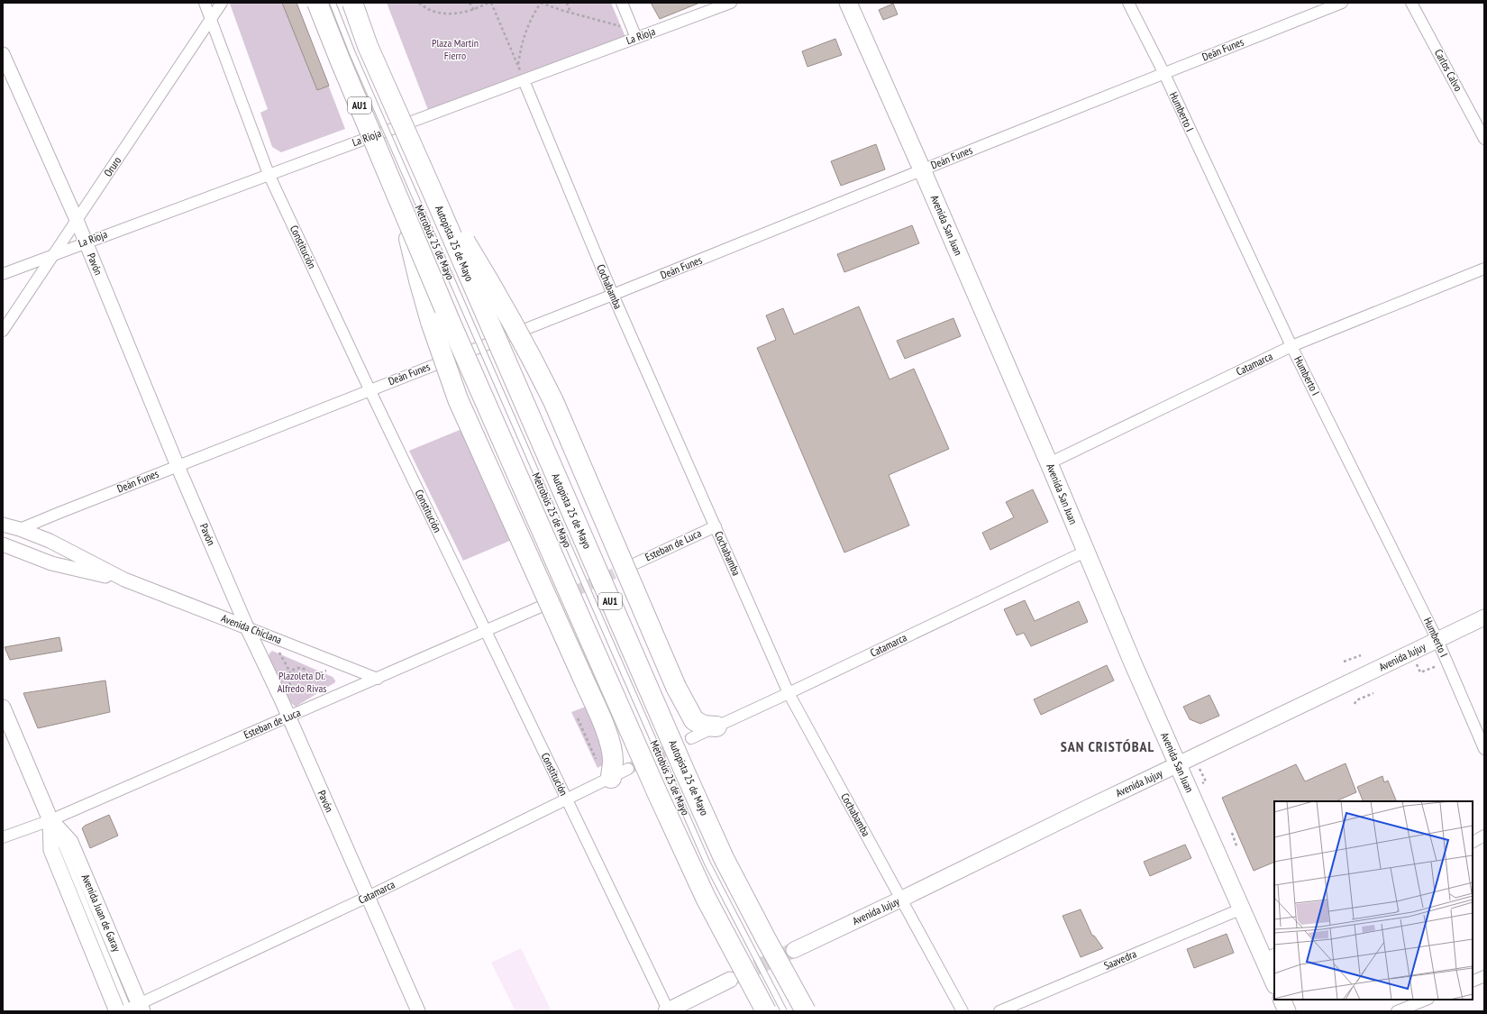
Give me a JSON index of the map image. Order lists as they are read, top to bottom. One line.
{"streets":{"highway":["AU1","Autopista 25 de Mayo"],"main road":["Avenida San Juan","Avenida Jujuy","Avenida Juan de Garay"],"street":["La Rioja","Deán Funes","Carlos Calvo","Humberto I","Oruro","Constitución","Pavón","Cochabamba","Catamarca","Esteban de Luca","Avenida Chiclana","Saavedra"],"lane":["Metrobús 25 de Mayo"]},"crossings":[["La Rioja","Oruro"],["La Rioja","Constitución"],["La Rioja","Pavón"],["La Rioja","Cochabamba"],["Deán Funes","Humberto I"],["Deán Funes","Avenida San Juan"],["Deán Funes","Constitución"],["Deán Funes","Pavón"],["Deán Funes","Cochabamba"],["Deán Funes","Avenida Chiclana"],["Humberto I","Catamarca"],["Humberto I","Avenida Jujuy"],["Oruro","Constitución"],["Oruro","Pavón"],["Avenida San Juan","Catamarca"],["Avenida San Juan","Avenida Jujuy"],["Avenida San Juan","Saavedra"],["Constitución","Catamarca"],["Constitución","Esteban de Luca"],["Pavón","Catamarca"],["Pavón","Esteban de Luca"],["Pavón","Avenida Chiclana"],["Cochabamba","Catamarca"],["Cochabamba","Esteban de Luca"],["Cochabamba","Avenida Jujuy"],["Catamarca","Avenida Juan de Garay"],["Esteban de Luca","Avenida Chiclana"],["Esteban de Luca","Avenida Juan de Garay"]],"districts":["SAN CRISTÓBAL"],"parks":["Plaza Martín Fierro","Plazoleta Dr. Alfredo Rivas"]}
